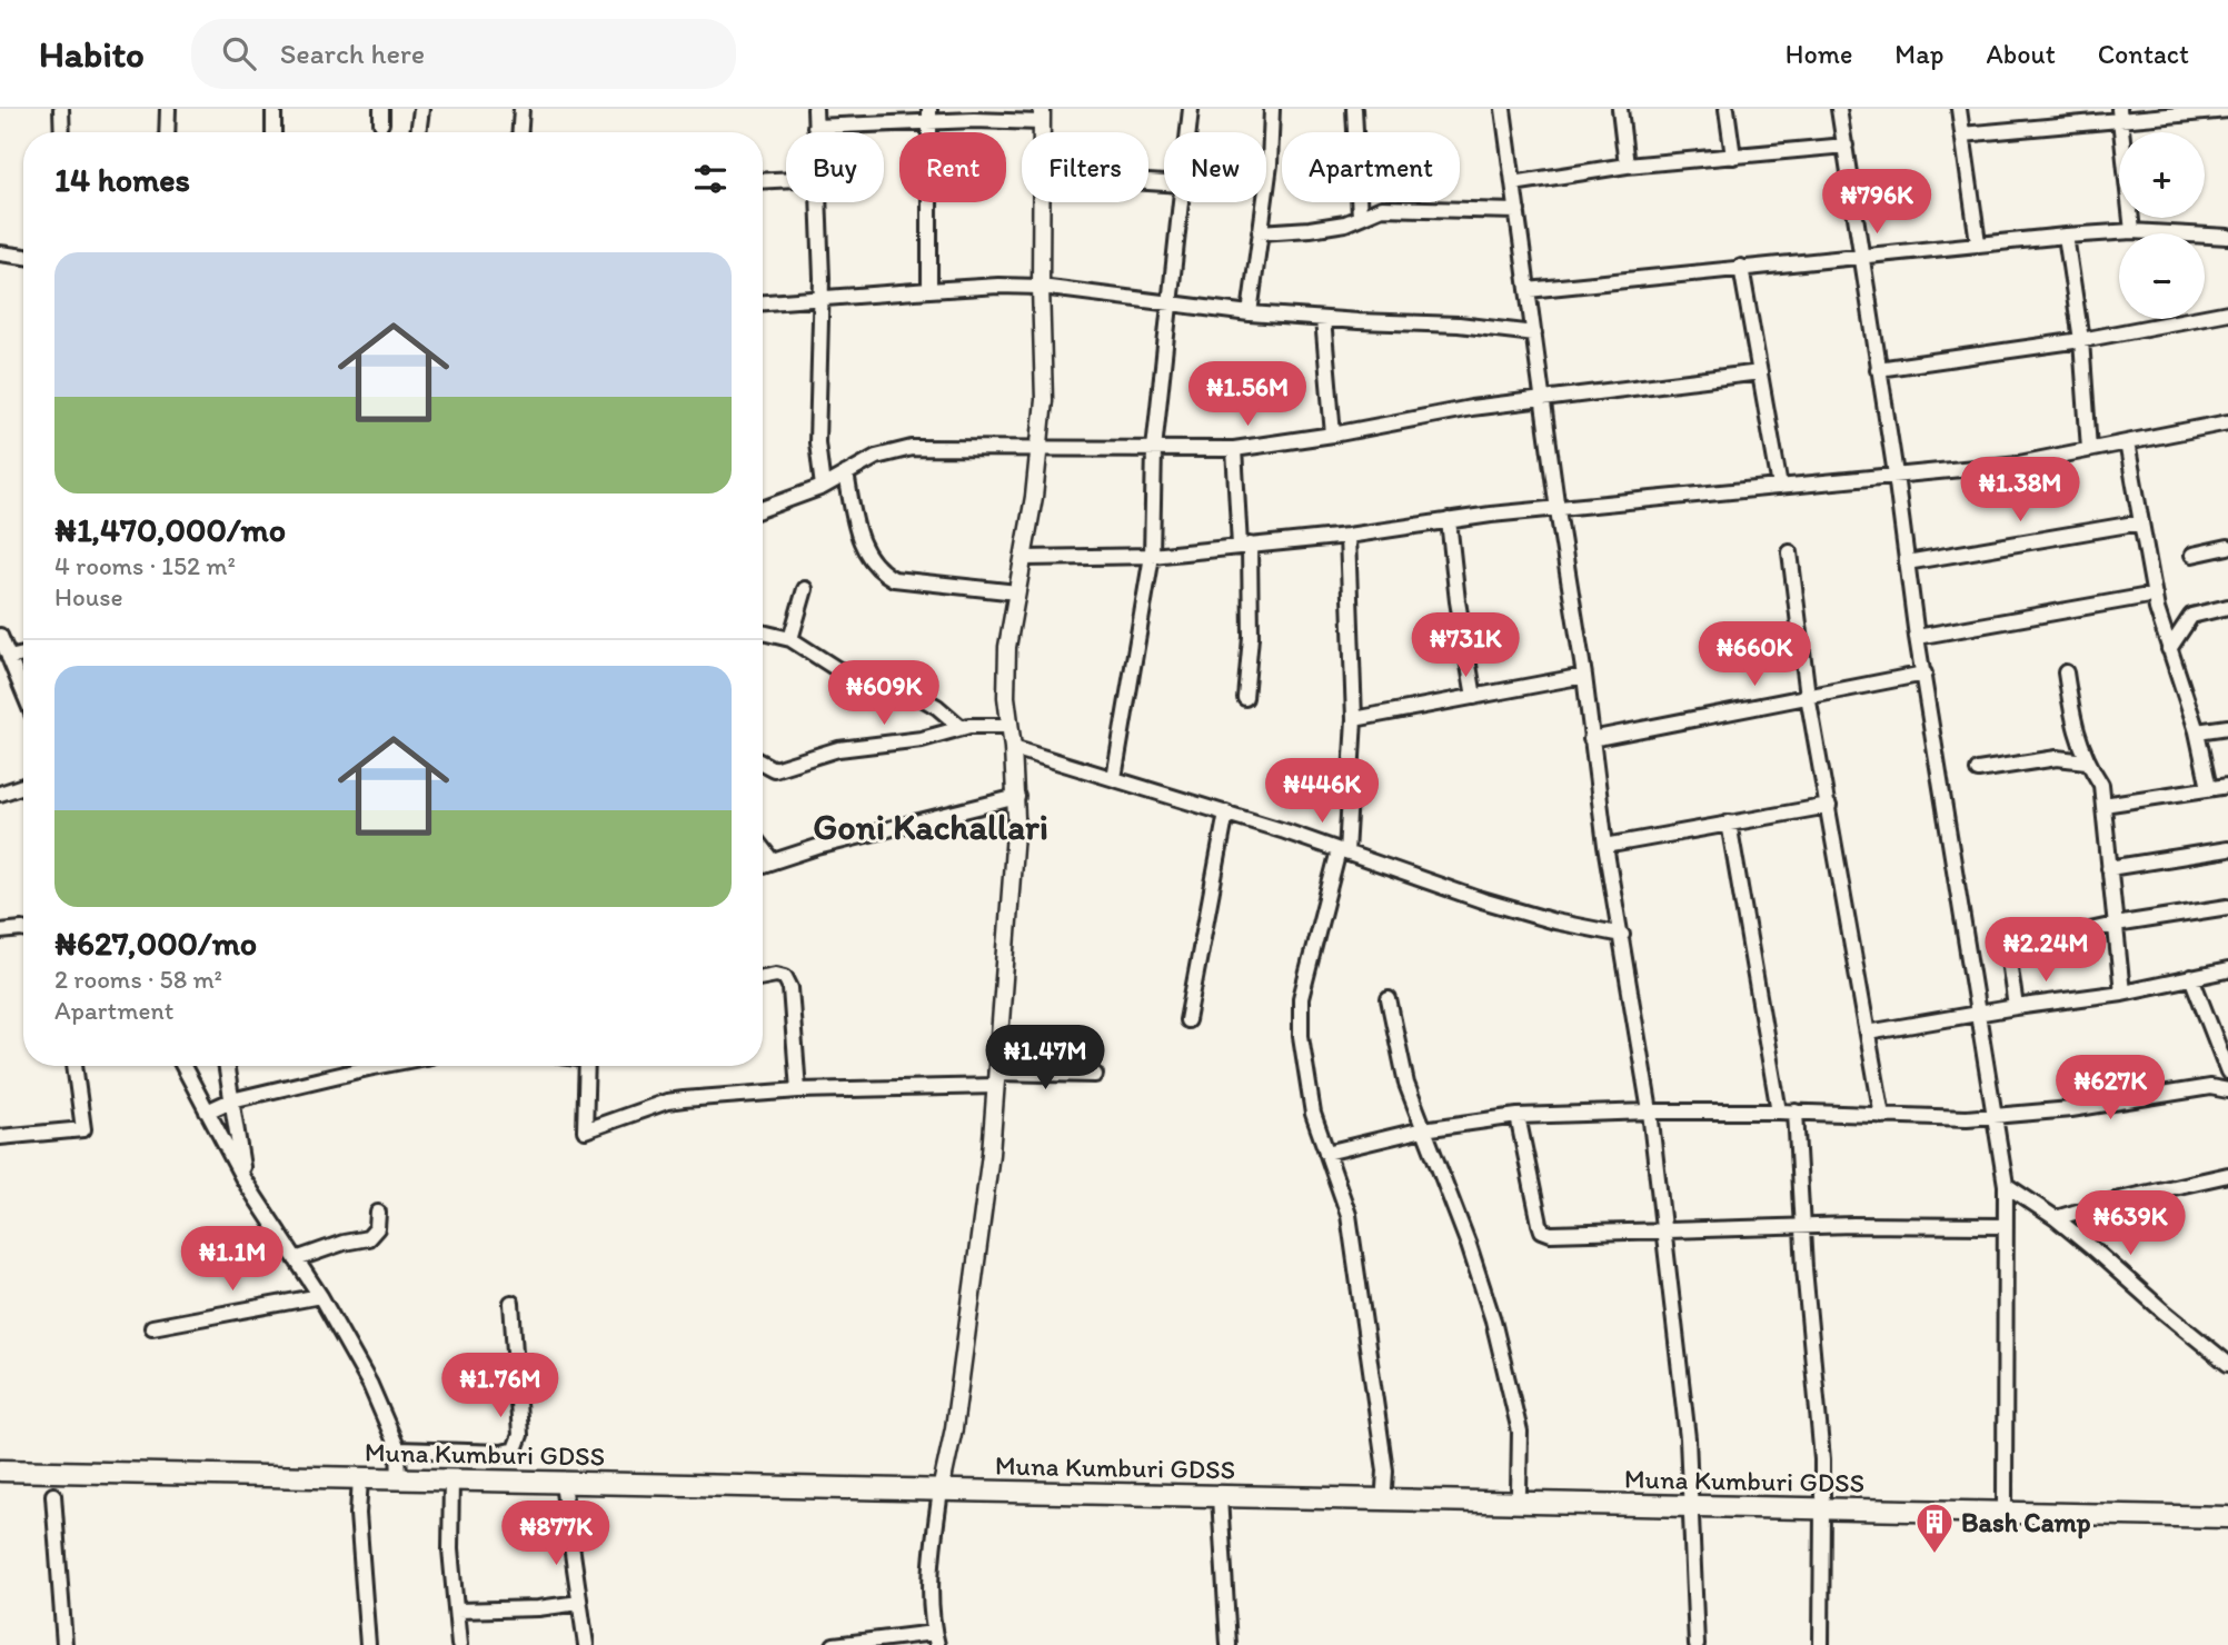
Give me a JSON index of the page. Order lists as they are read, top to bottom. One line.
{"streets":{"highway":["Muna Kumburi GDSS"]},"districts":["Goni Kachallari"],"places":{"building":["Bash Camp"]},"page":{"header":"Habito","search":"Search here","nav":["Home","Map","About","Contact"],"map_buttons":["+","−"],"chip":["Buy","Rent","Filters","New","Apartment"],"heading":"14 homes","price":["₦796K","₦1.56M","₦1.38M","₦731K","₦660K","₦609K","₦446K","₦2.24M","₦1.47M","₦627K","₦639K","₦1.1M","₦1.76M","₦877K"],"list":[{"name":"₦1,470,000/mo","note":"4 rooms · 152 m² · House"},{"name":"₦627,000/mo","note":"2 rooms · 58 m² · Apartment"}]}}
